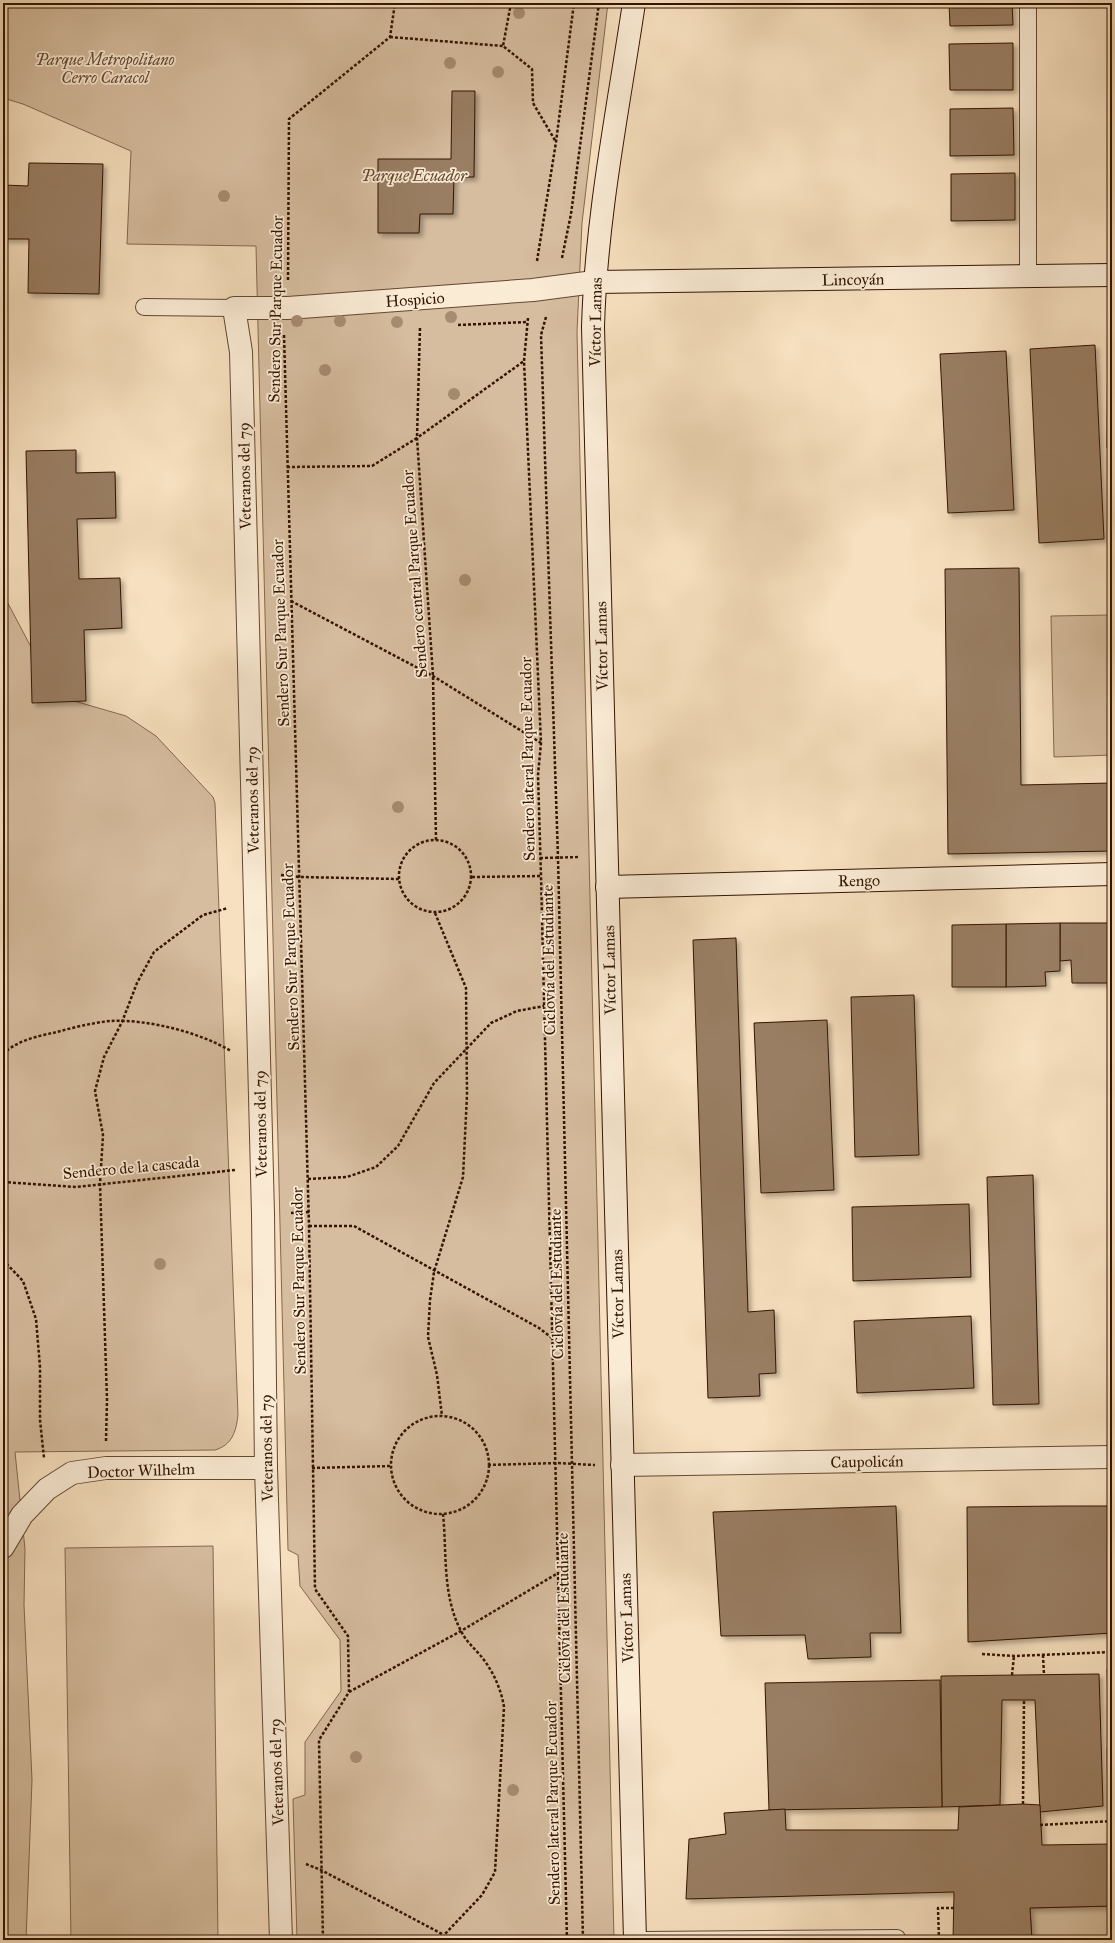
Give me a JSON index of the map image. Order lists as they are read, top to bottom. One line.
{"streets":{"street":["Lincoyán","Hospicio","Víctor Lamas","Veteranos del 79","Rengo","Caupolicán","Doctor Wilhelm"],"path":["Sendero Sur Parque Ecuador","Sendero central Parque Ecuador","Sendero lateral Parque Ecuador","Ciclovía del Estudiante","Sendero de la cascada"]},"crossings":[["Lincoyán","Hospicio"],["Lincoyán","Víctor Lamas"],["Hospicio","Sendero Sur Parque Ecuador"],["Hospicio","Víctor Lamas"],["Hospicio","Veteranos del 79"],["Hospicio","Sendero lateral Parque Ecuador"],["Víctor Lamas","Rengo"],["Víctor Lamas","Caupolicán"],["Veteranos del 79","Sendero de la cascada"],["Veteranos del 79","Doctor Wilhelm"]],"parks":["Parque Metropolitano Cerro Caracol","Parque Ecuador"]}
